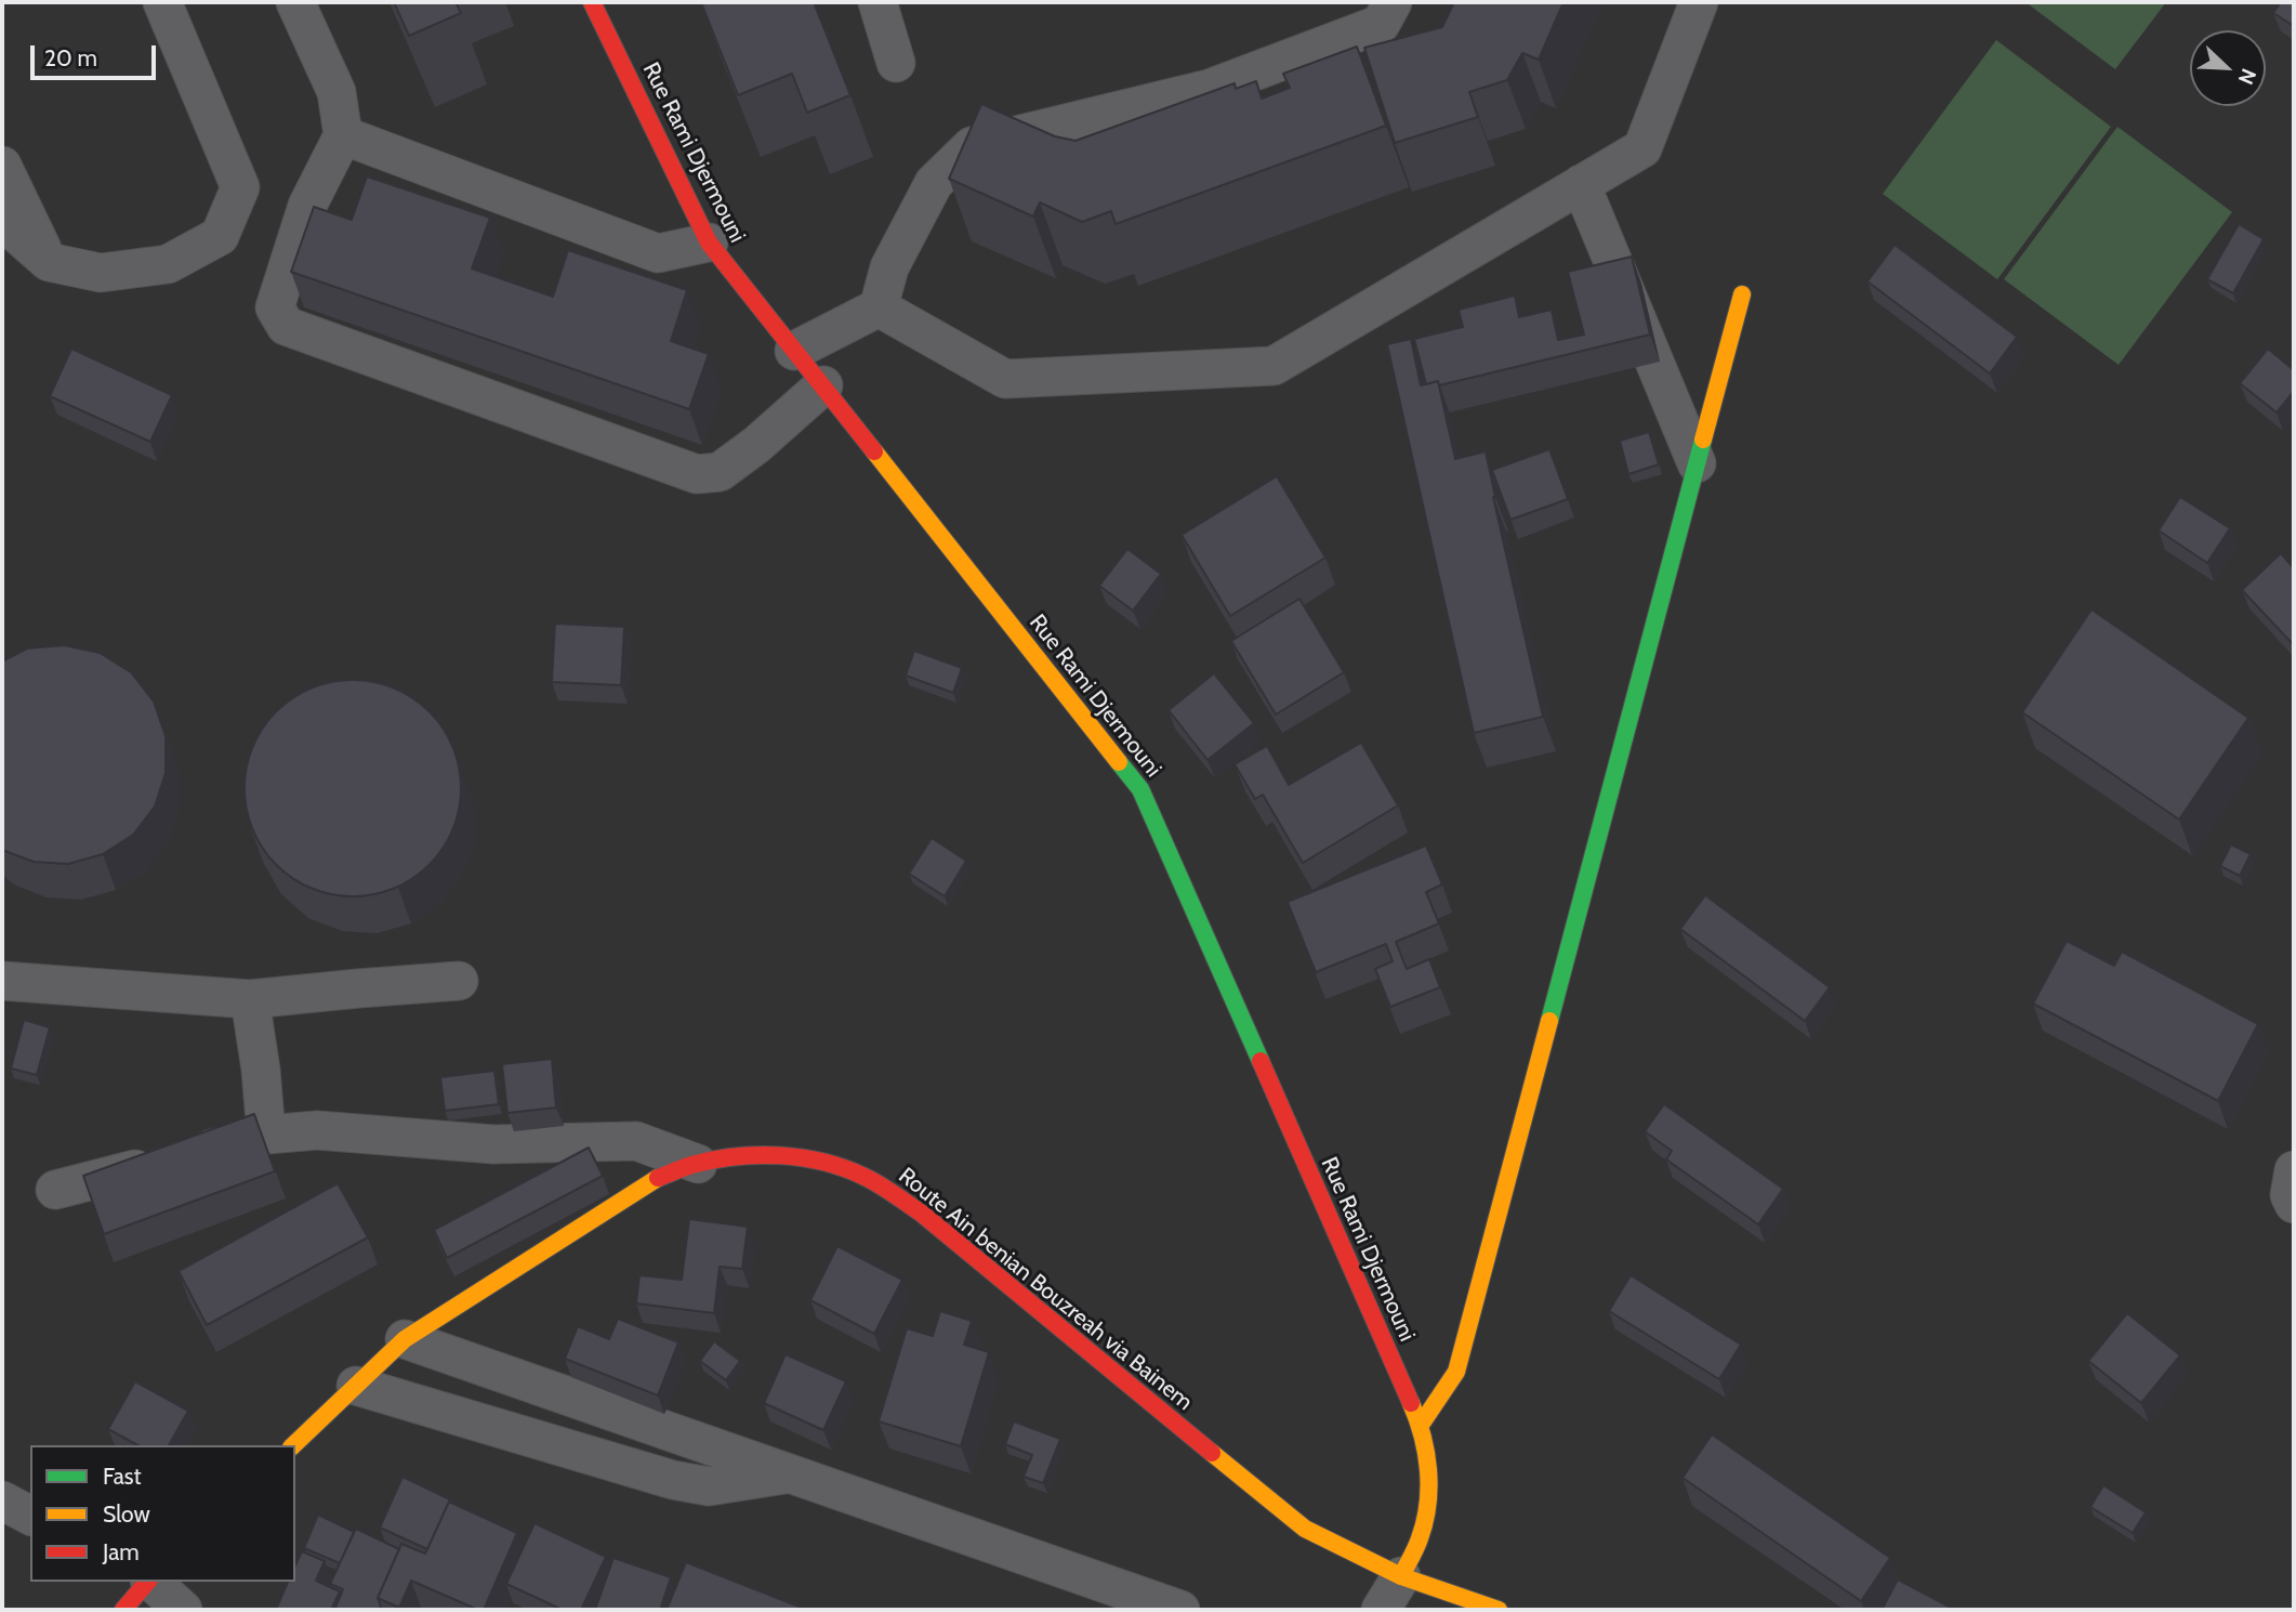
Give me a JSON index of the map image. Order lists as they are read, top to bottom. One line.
{"streets":{"main road":["Rue Rami Djermouni","Route Ain benian Bouzreah via Bainem"]},"crossings":[["Rue Rami Djermouni","Route Ain benian Bouzreah via Bainem"]],"legend":["Fast","Slow","Jam"],"scale_bar":"20 m","north":"bottom right"}
